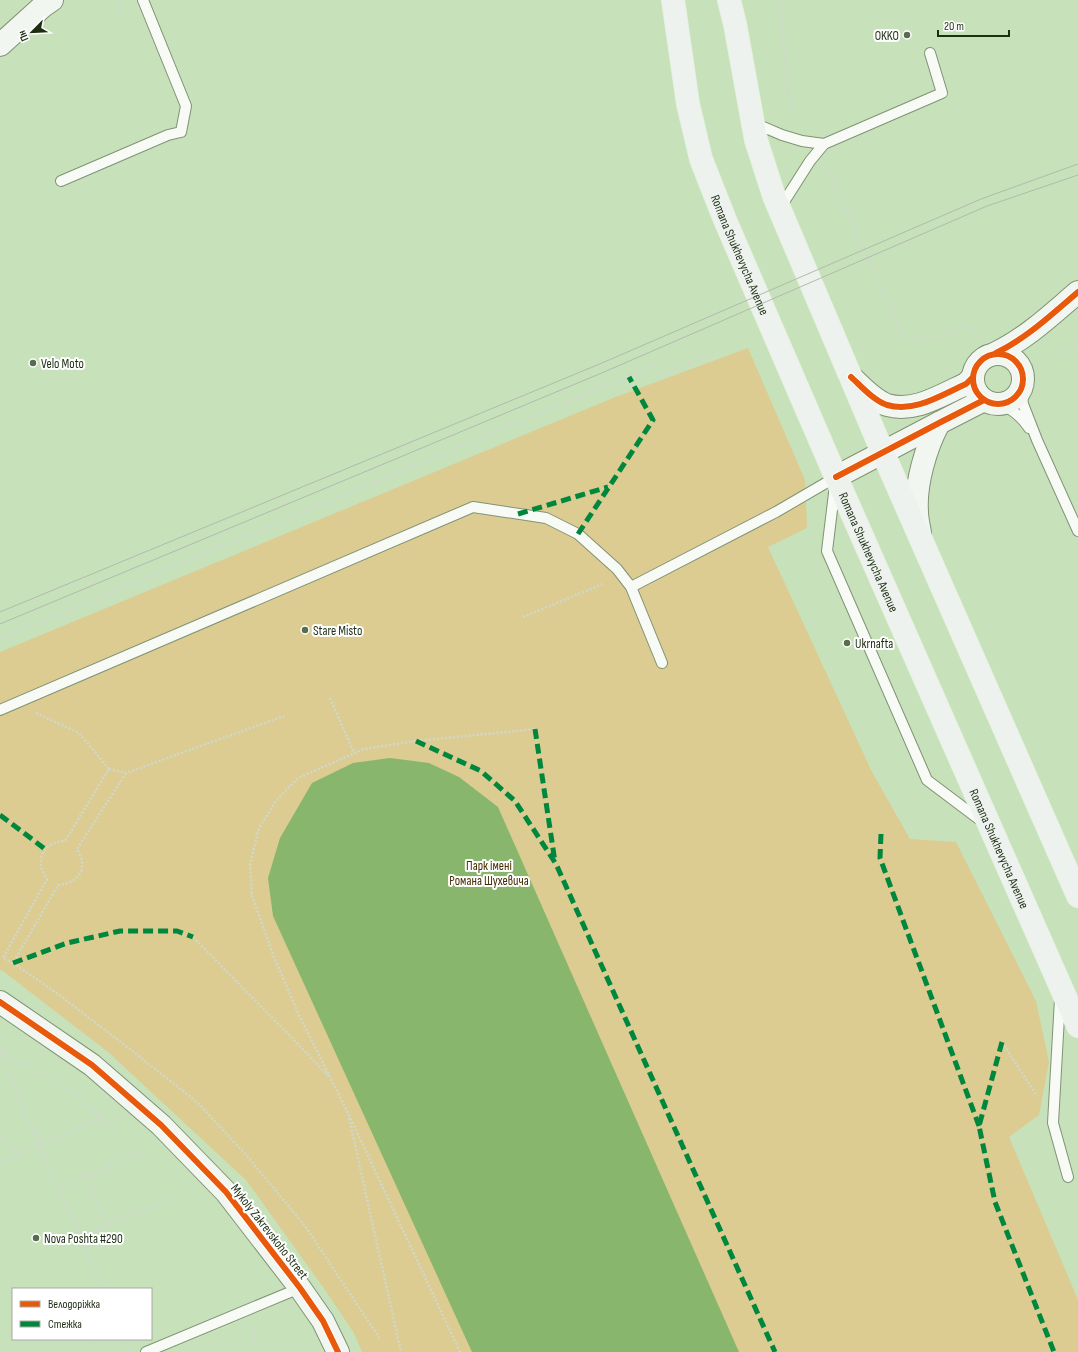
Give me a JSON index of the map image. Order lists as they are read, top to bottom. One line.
{"streets":{"main road":["Romana Shukhevycha Avenue"],"street":["Mykoly Zakrevskoho Street"]},"parks":["Парк імені Романа Шухевича"],"places":["OKKO","Velo Moto","Stare Misto","Ukrnafta","Nova Poshta #290"],"legend":["Велодоріжка","Стежка"],"scale_bar":"20 m","north":"bottom left"}
